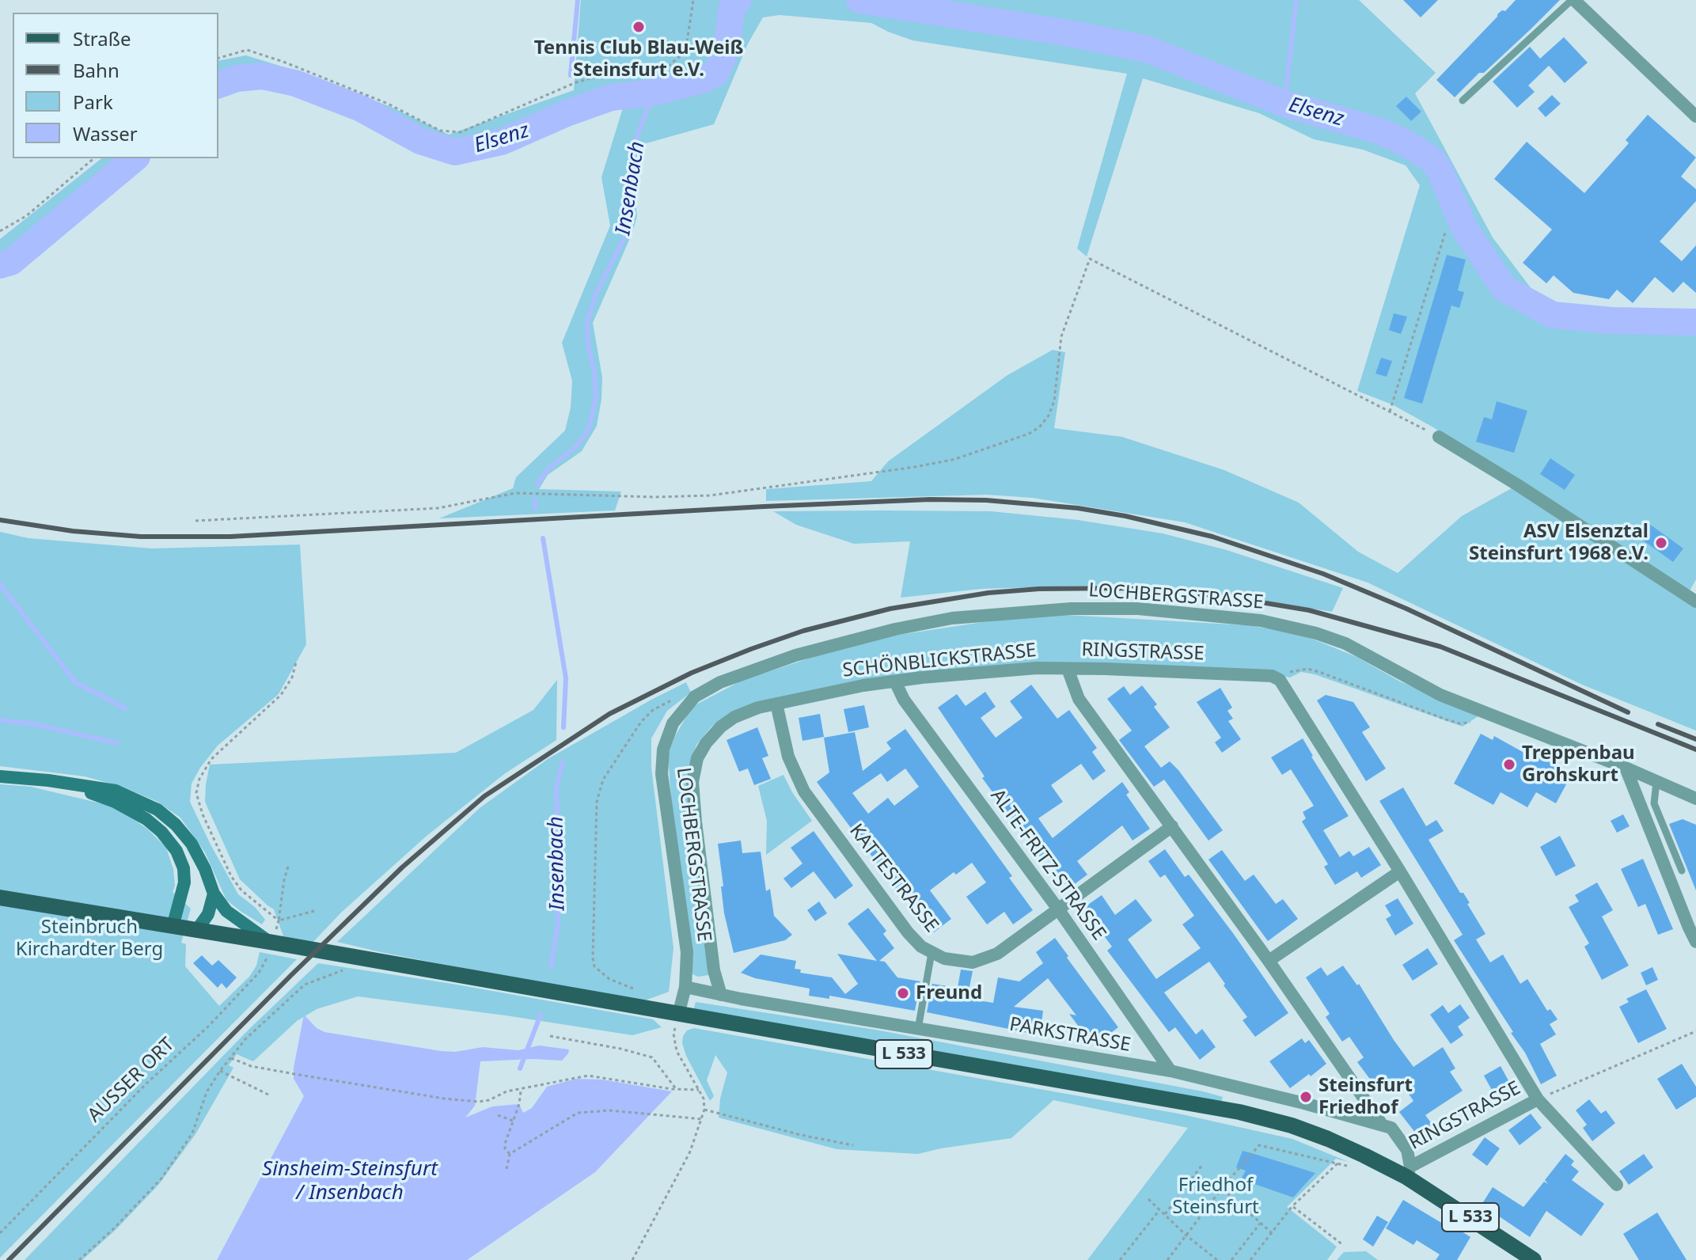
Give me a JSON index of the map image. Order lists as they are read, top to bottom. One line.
{"streets":{"main road":["L 533"],"street":["LOCHBERGSTRASSE","RINGSTRASSE","SCHÖNBLICKSTRASSE","ALTE-FRITZ-STRASSE","KATTESTRASSE","PARKSTRASSE"],"path":["AUSSER ORT"]},"crossings":[["LOCHBERGSTRASSE","PARKSTRASSE"],["LOCHBERGSTRASSE","L 533"],["RINGSTRASSE","SCHÖNBLICKSTRASSE"],["RINGSTRASSE","KATTESTRASSE"],["RINGSTRASSE","PARKSTRASSE"],["RINGSTRASSE","L 533"],["SCHÖNBLICKSTRASSE","ALTE-FRITZ-STRASSE"],["SCHÖNBLICKSTRASSE","KATTESTRASSE"],["SCHÖNBLICKSTRASSE","PARKSTRASSE"],["ALTE-FRITZ-STRASSE","KATTESTRASSE"],["ALTE-FRITZ-STRASSE","PARKSTRASSE"],["PARKSTRASSE","L 533"],["L 533","AUSSER ORT"]],"water":["Elsenz","Insenbach","Sinsheim-Steinsfurt / Insenbach"],"parks":["Steinbruch Kirchardter Berg","Friedhof Steinsfurt"],"places":["Tennis Club Blau-Weiß Steinsfurt e.V.","ASV Elsenztal Steinsfurt 1968 e.V.","Treppenbau Grohskurt","Freund","Steinsfurt Friedhof"],"legend":["Straße","Bahn","Park","Wasser"]}
